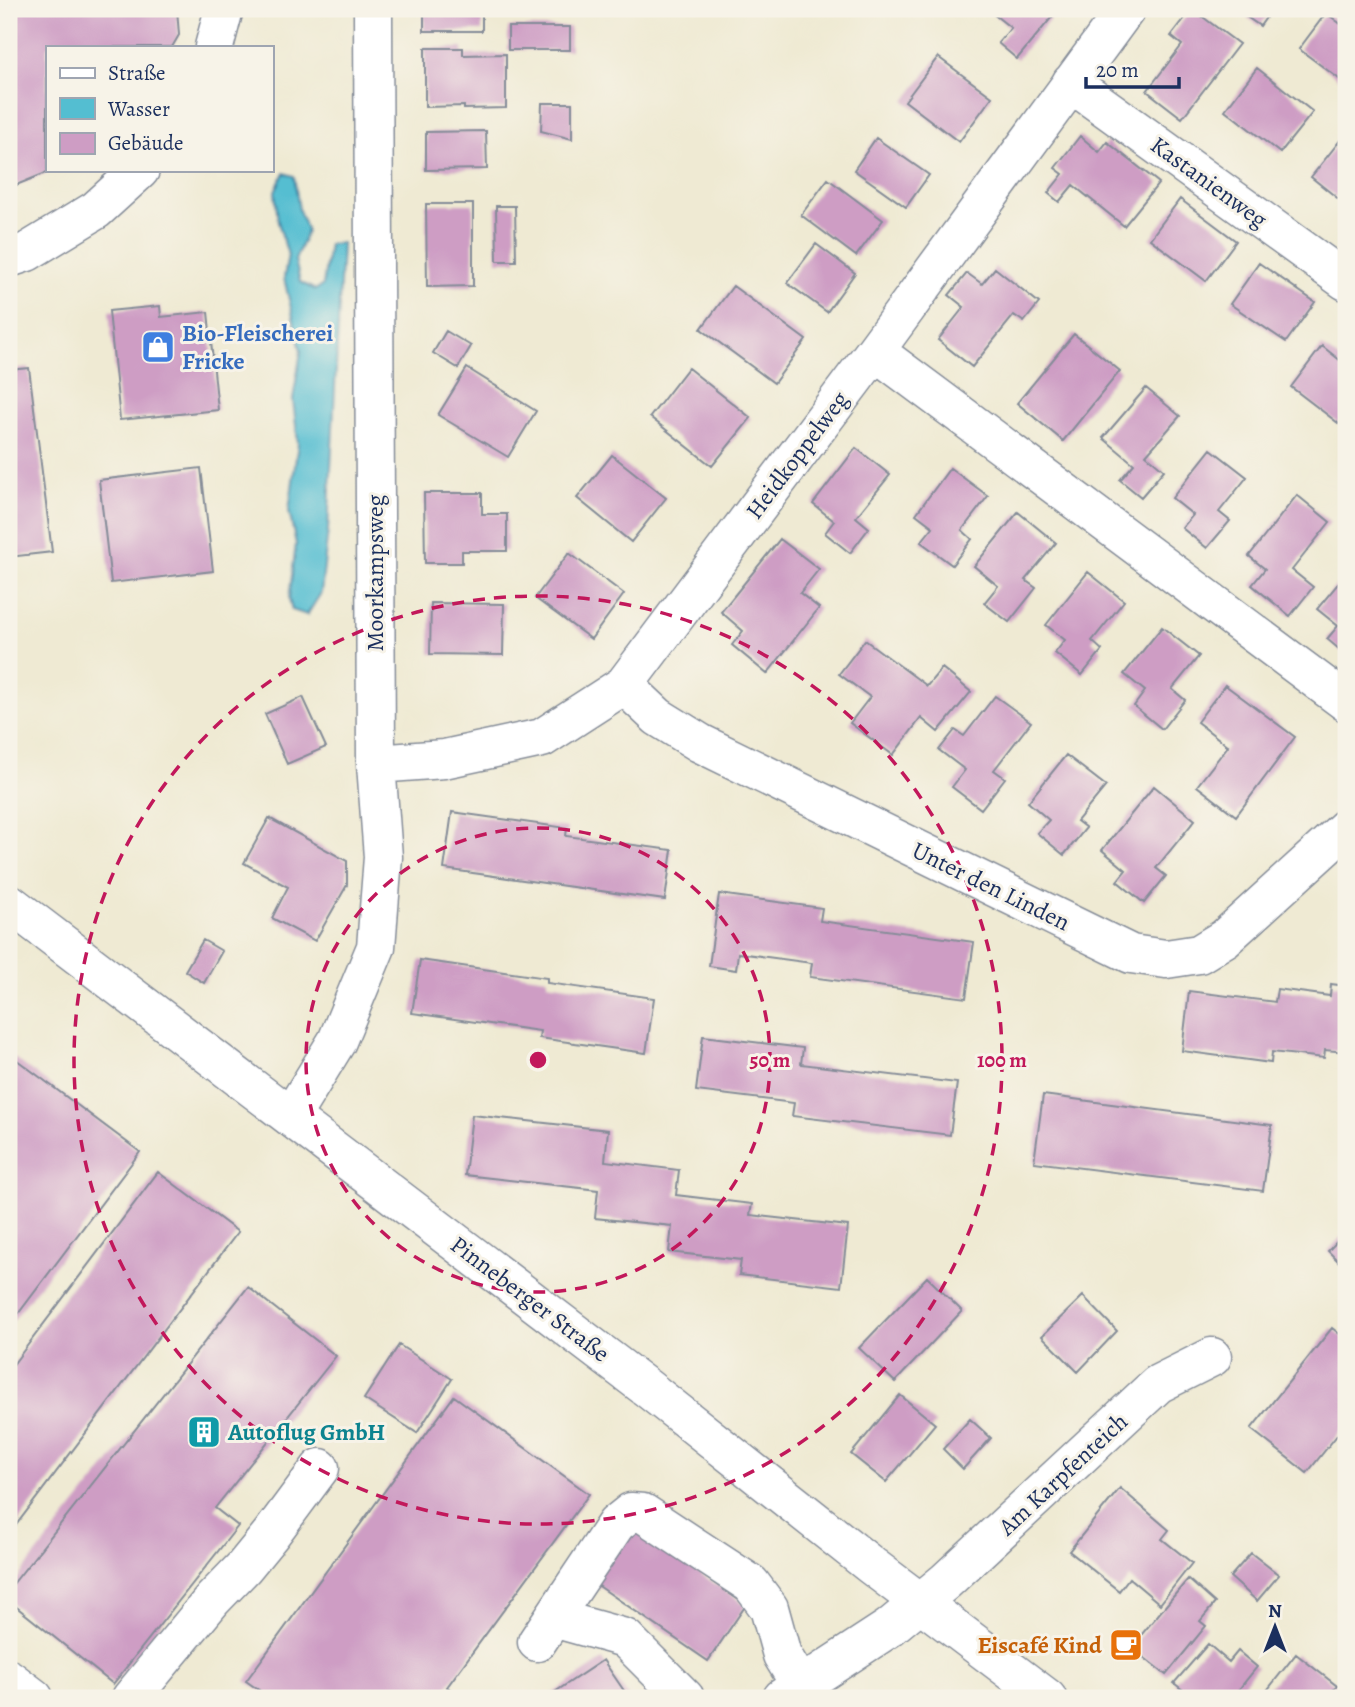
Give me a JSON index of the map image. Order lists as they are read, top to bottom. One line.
{"streets":{"street":["Kastanienweg","Heidkoppelweg","Moorkampsweg","Unter den Linden","Pinneberger Straße","Am Karpfenteich"]},"crossings":[["Kastanienweg","Heidkoppelweg"],["Heidkoppelweg","Moorkampsweg"],["Heidkoppelweg","Unter den Linden"],["Moorkampsweg","Pinneberger Straße"],["Pinneberger Straße","Am Karpfenteich"]],"places":{"shop":["Bio-Fleischerei Fricke"],"building":["Autoflug GmbH"],"cafe":["Eiscafé Kind"]},"legend":["Straße","Wasser","Gebäude"],"scale_bar":"20 m","north":"top","rings":["50 m","100 m"]}
